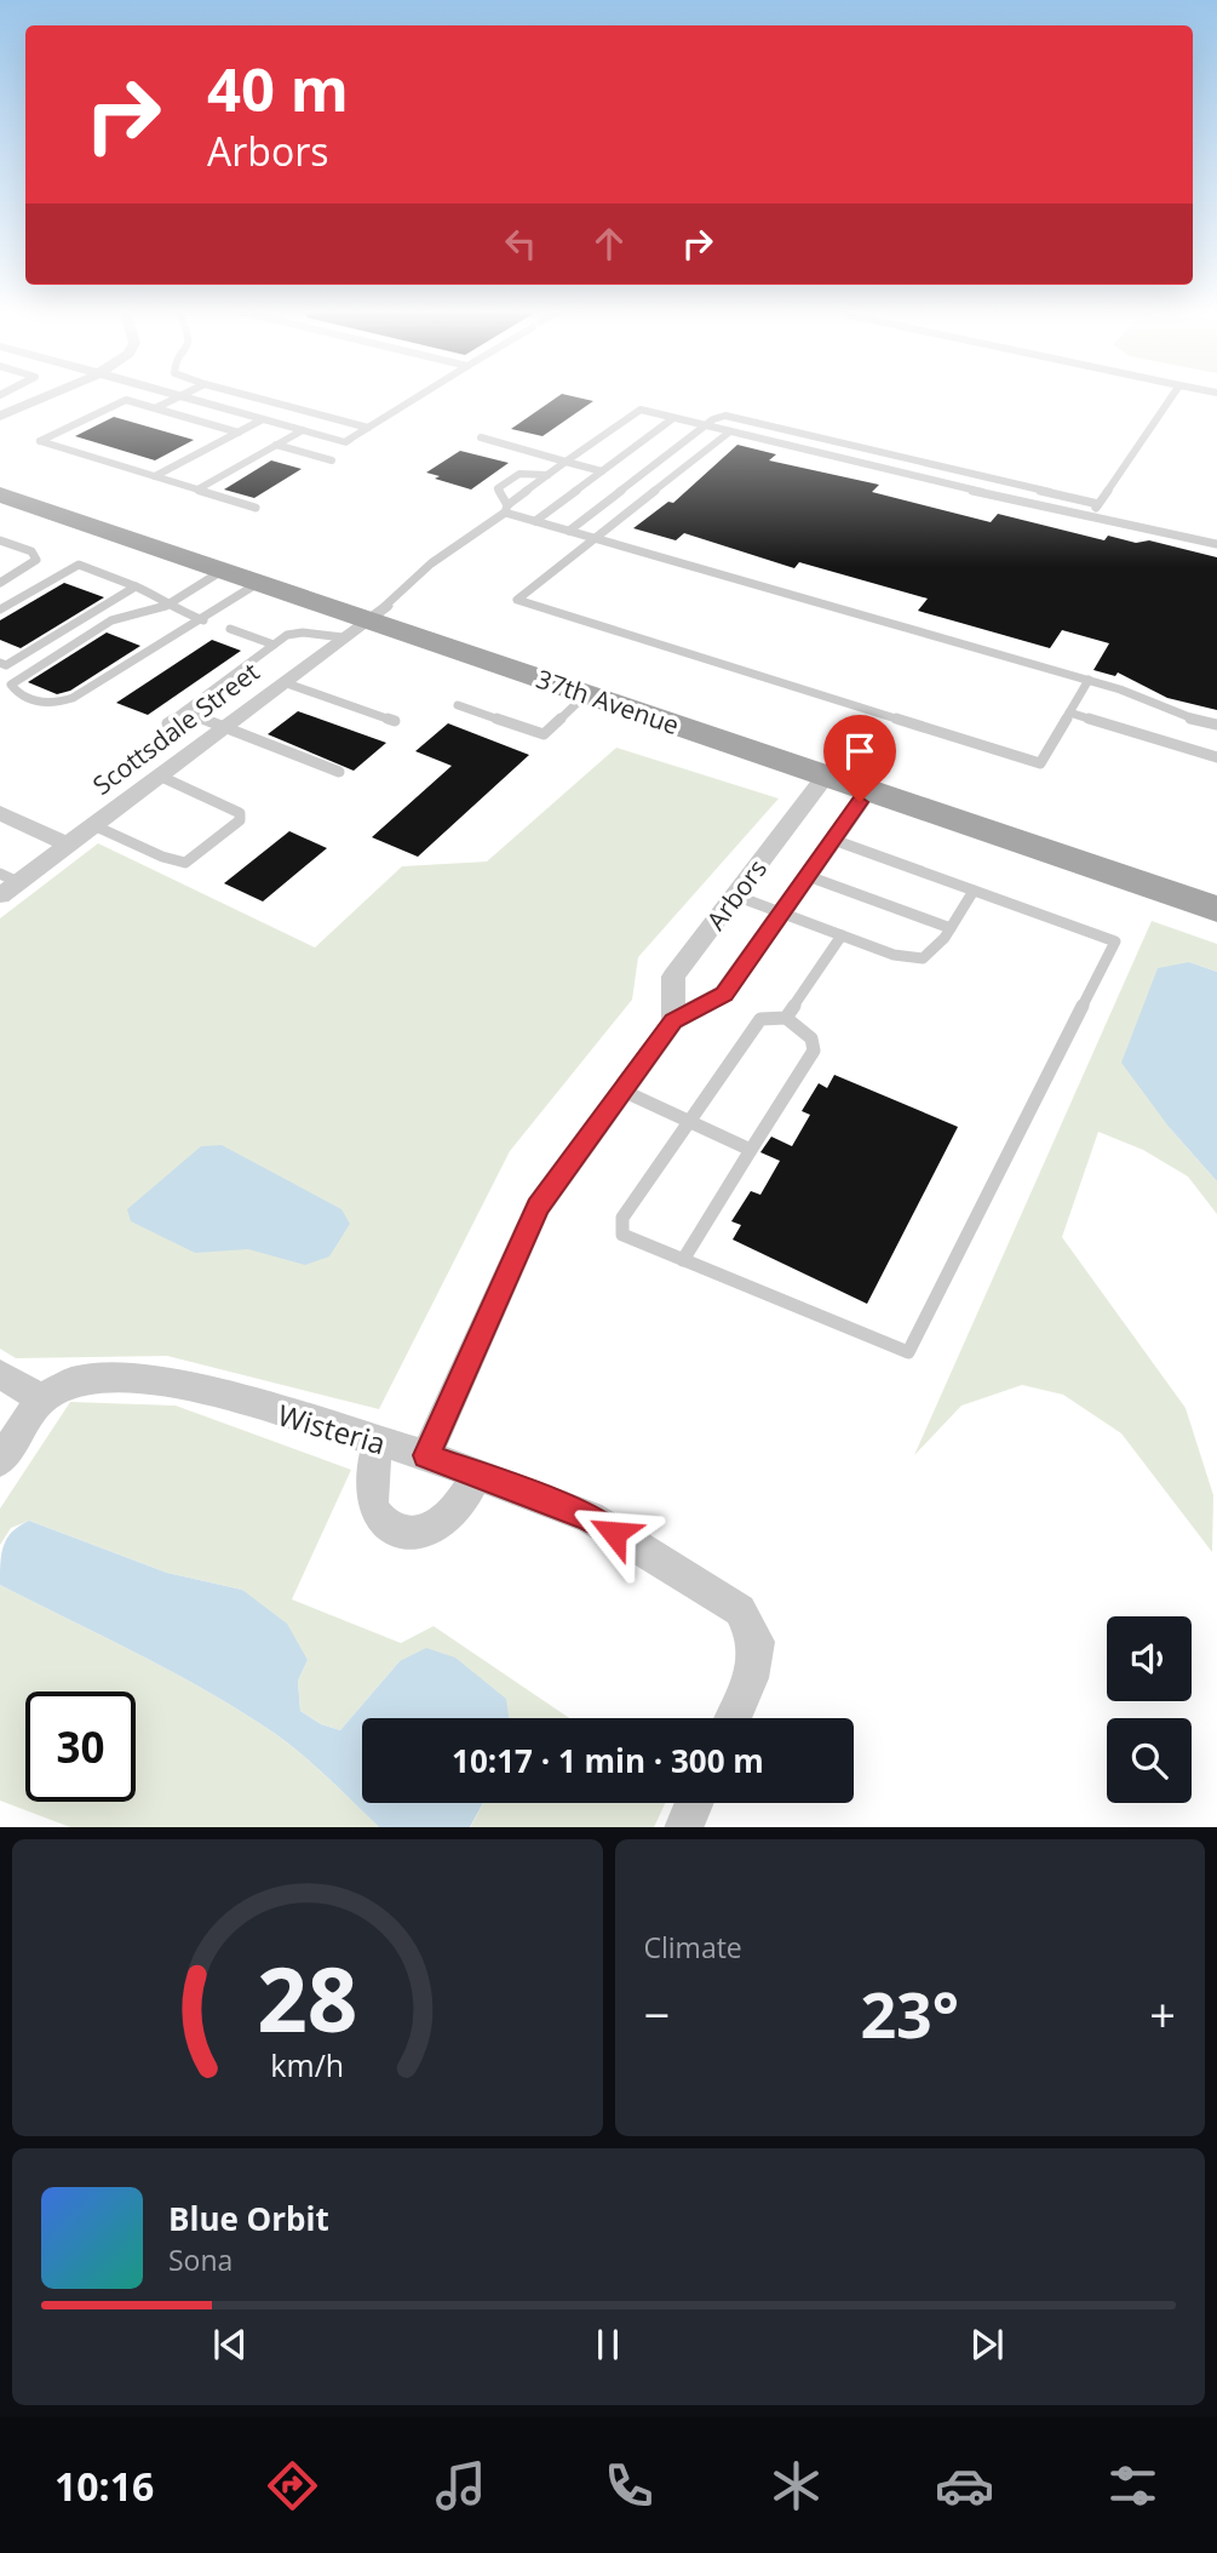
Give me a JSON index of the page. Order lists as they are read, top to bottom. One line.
{"streets":{"main road":["37th Avenue"],"street":["Scottsdale Street","Arbors","Wisteria"]},"crossings":[["37th Avenue","Scottsdale Street"],["37th Avenue","Arbors"],["Arbors","Wisteria"]],"page":{"turn":["40 m","Arbors"],"limit":"30","trip":"10:17 · 1 min · 300 m","tile":"Climate","heat":["−","23°","+"],"song":["Blue Orbit","Sona"],"tabs":"10:16","gauge":["28","km/h"]}}
